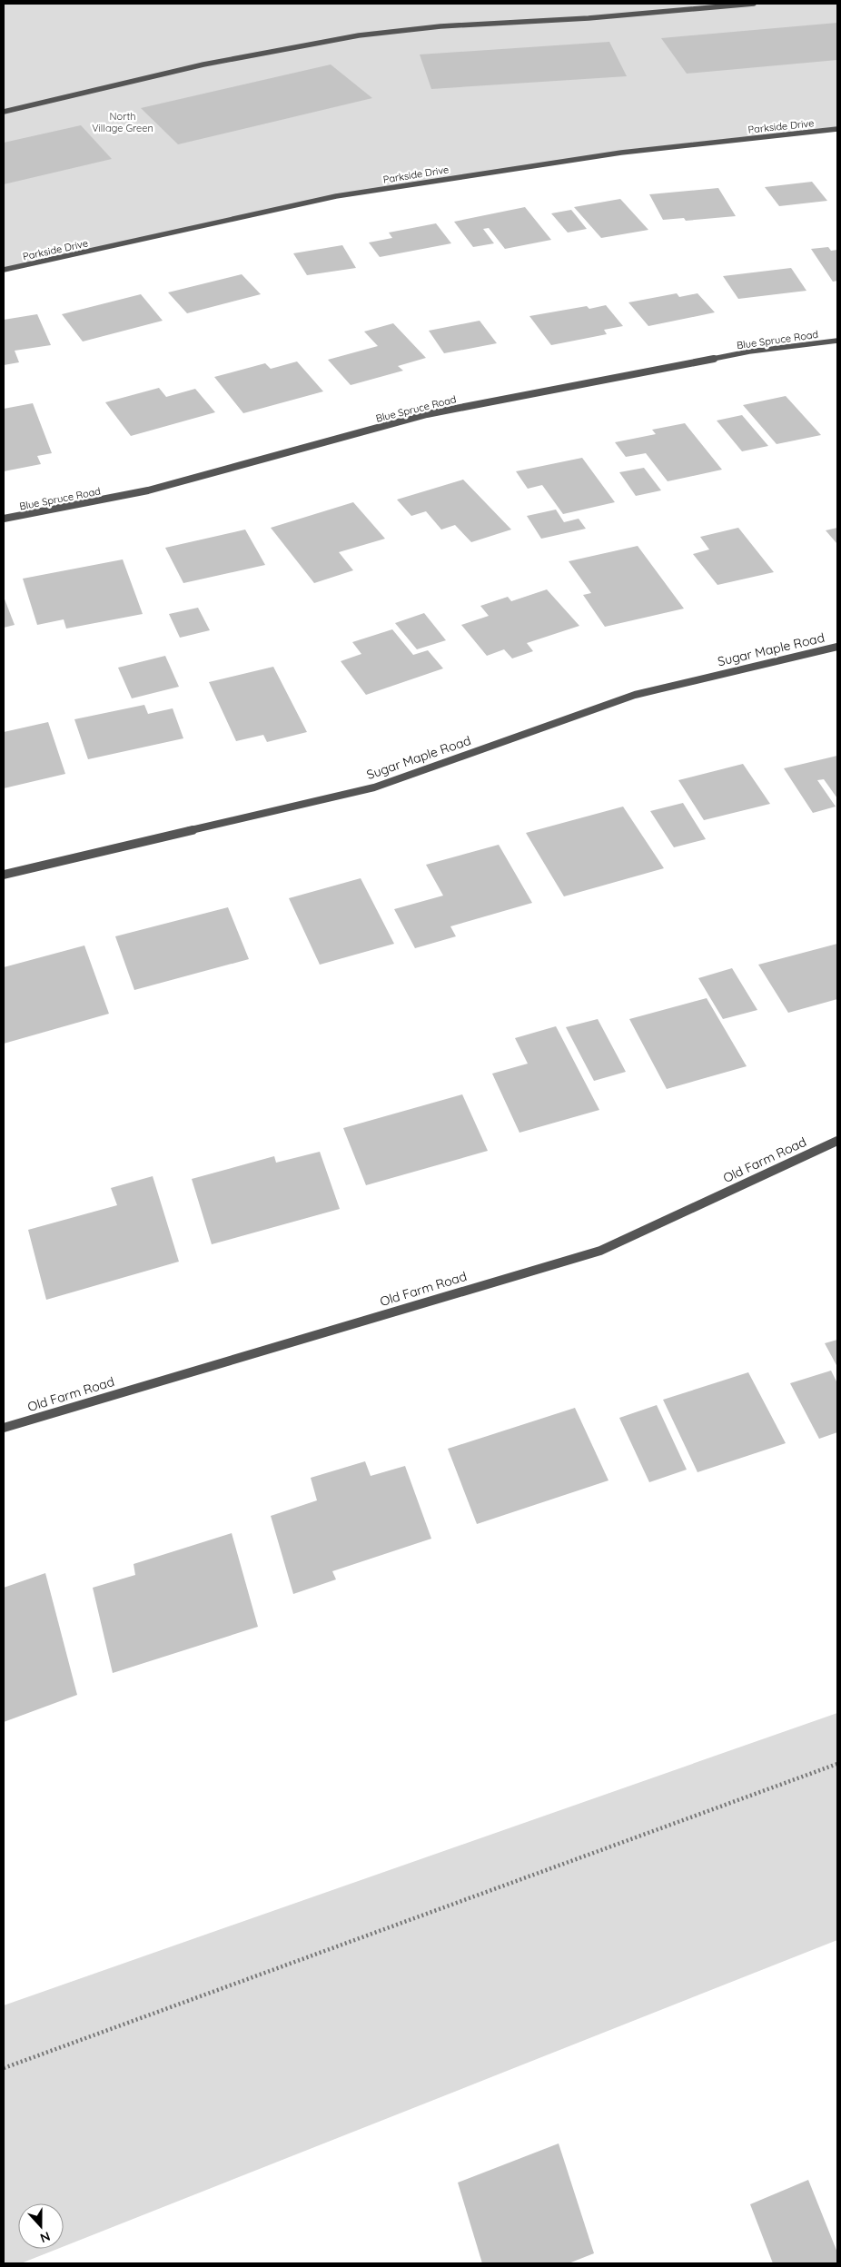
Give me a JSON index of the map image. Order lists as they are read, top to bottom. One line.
{"streets":{"street":["Parkside Drive","Blue Spruce Road","Sugar Maple Road","Old Farm Road"]},"parks":["North Village Green"],"north":"bottom"}
